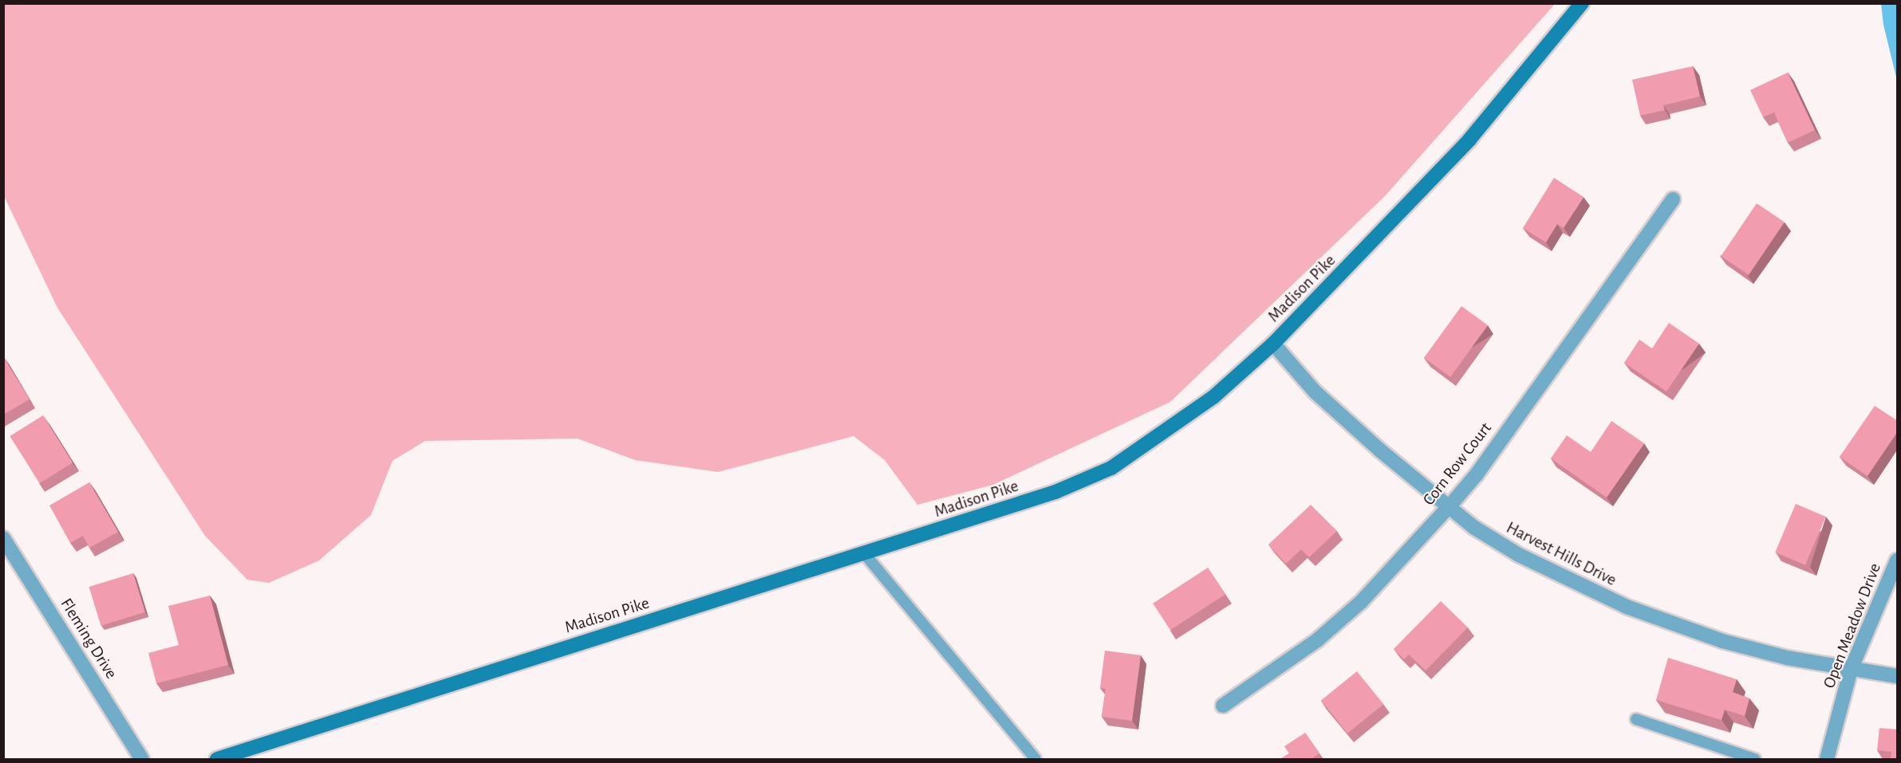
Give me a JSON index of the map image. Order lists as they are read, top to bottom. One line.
{"streets":{"street":["Madison Pike","Corn Row Court","Harvest Hills Drive","Open Meadow Drive","Fleming Drive"]},"crossings":[["Madison Pike","Harvest Hills Drive"],["Corn Row Court","Harvest Hills Drive"],["Harvest Hills Drive","Open Meadow Drive"]]}
